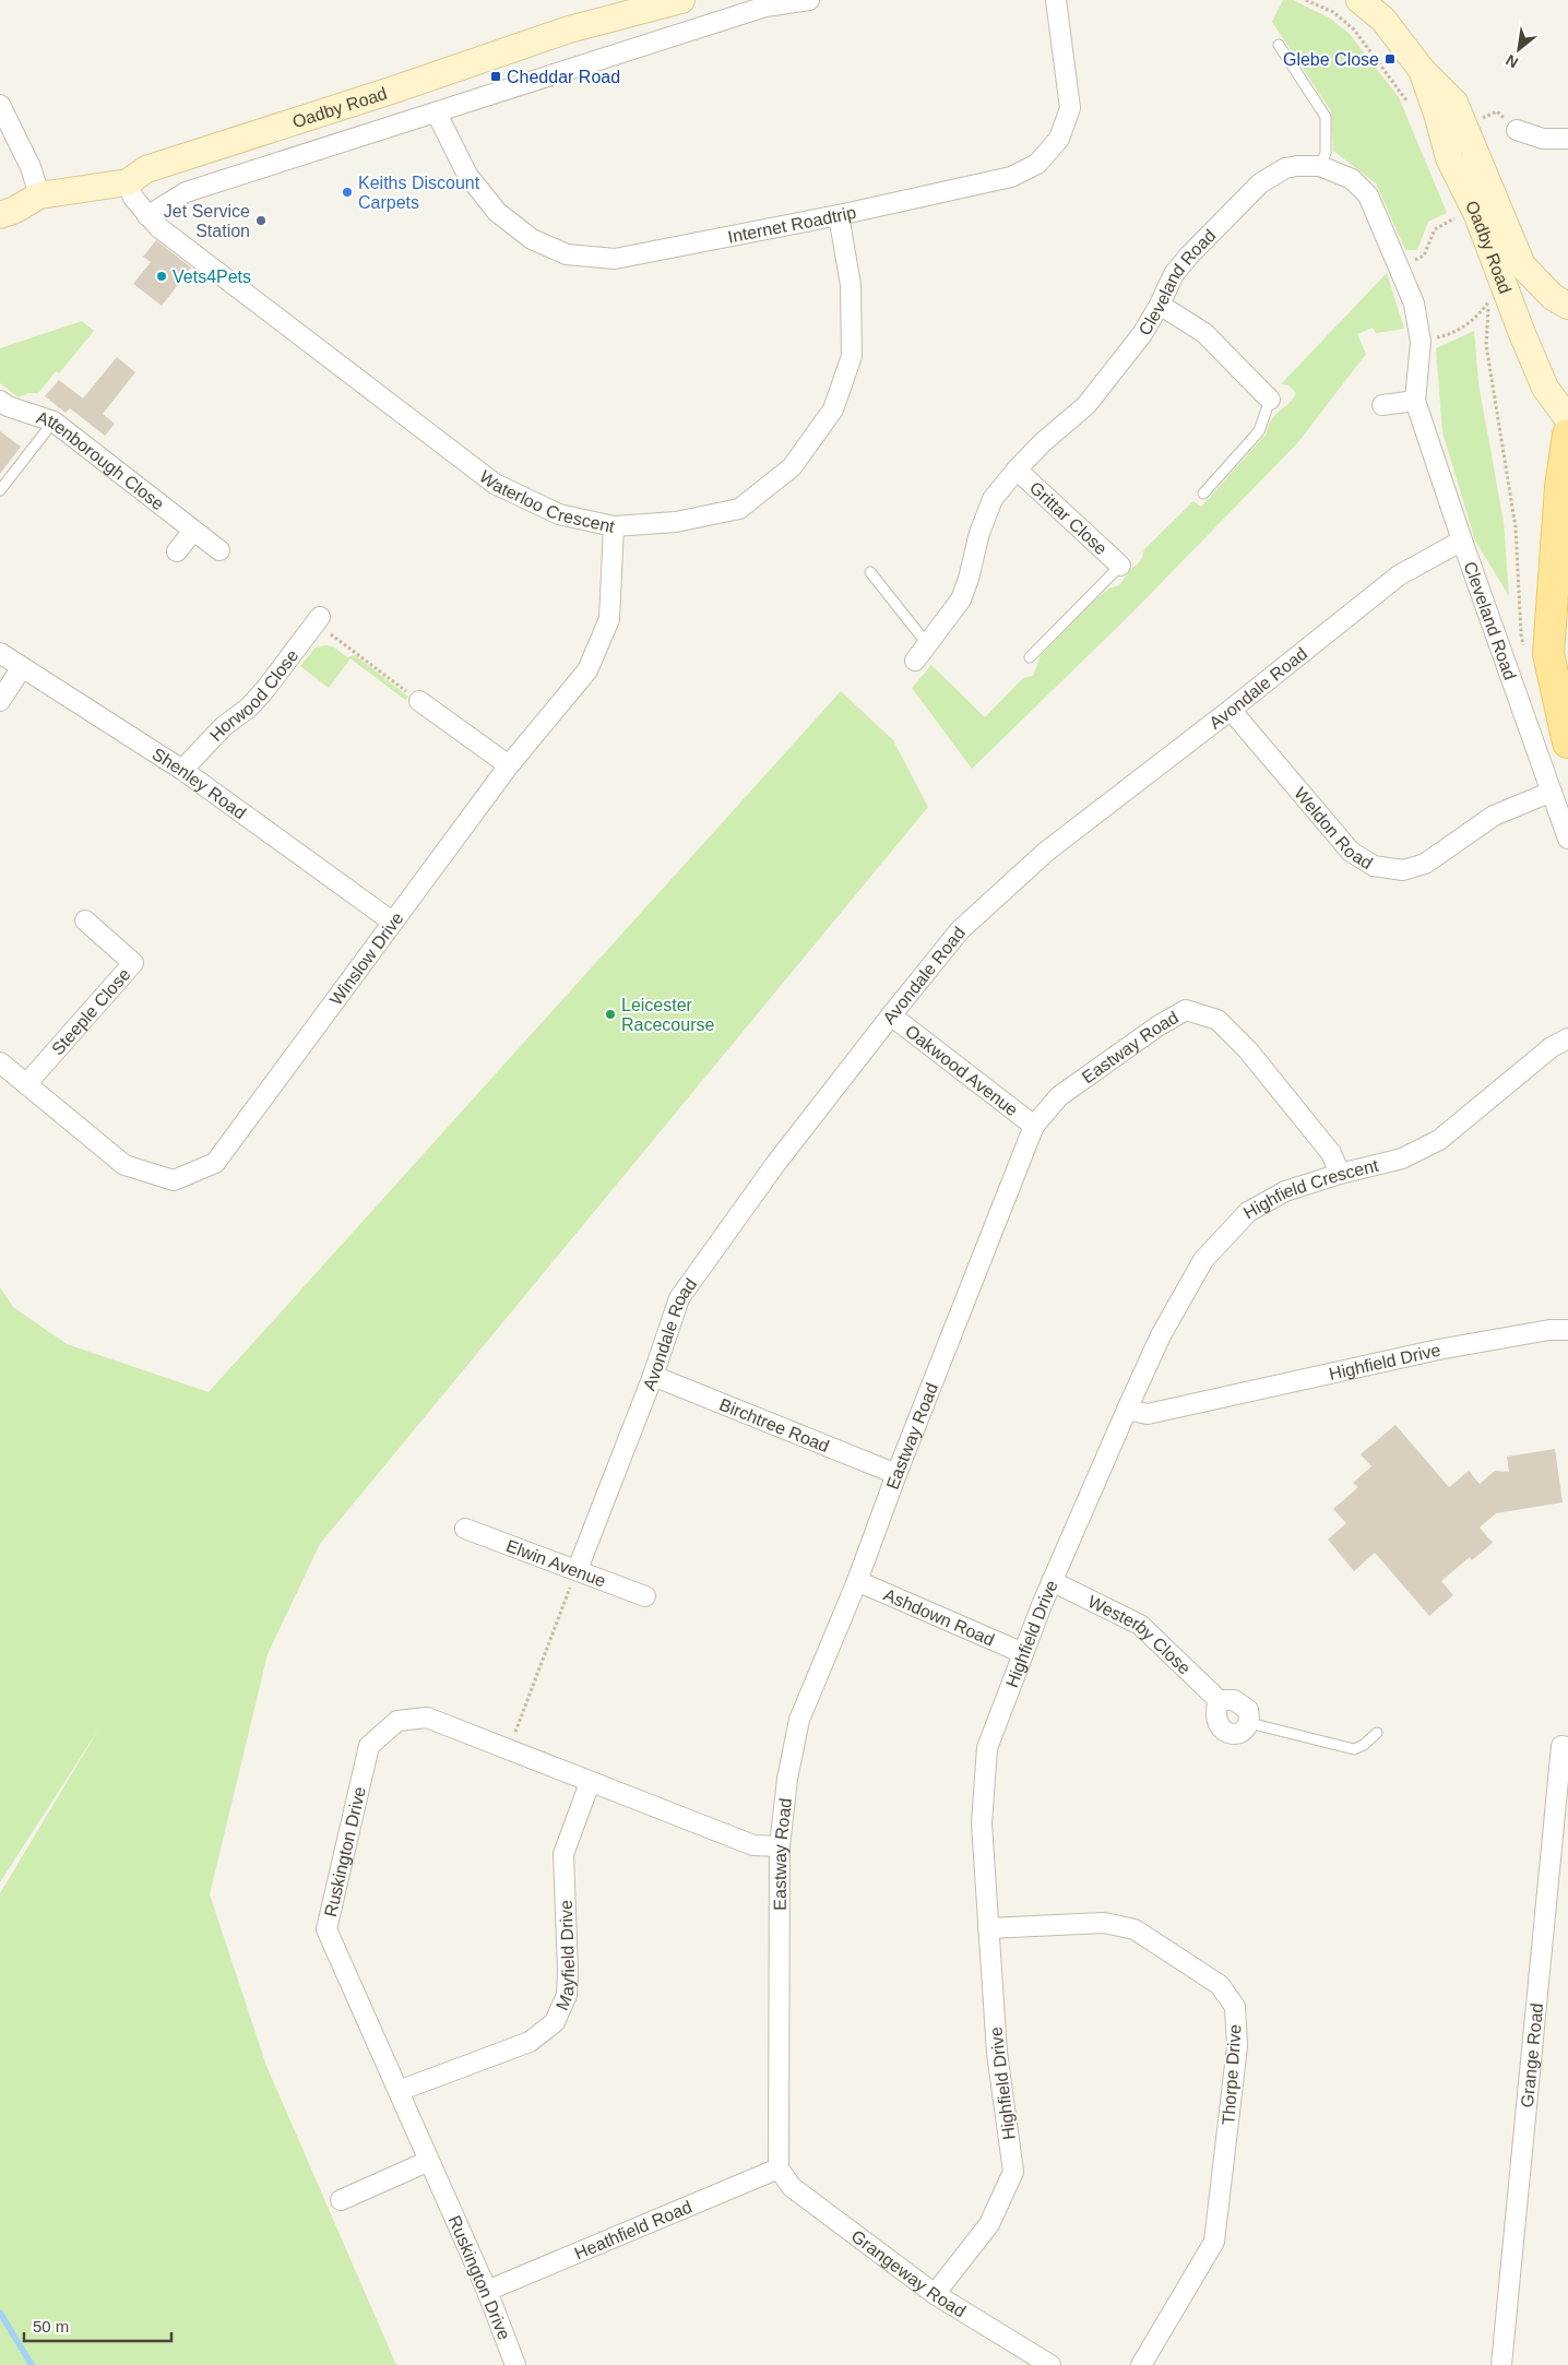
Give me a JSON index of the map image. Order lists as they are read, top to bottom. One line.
{"streets":{"main road":["Oadby Road"],"street":["Internet Roadtrip","Cleveland Road","Attenborough Close","Waterloo Crescent","Grittar Close","Avondale Road","Horwood Close","Shenley Road","Weldon Road","Winslow Drive","Steeple Close","Eastway Road","Oakwood Avenue","Highfield Crescent","Highfield Drive","Birchtree Road","Elwin Avenue","Ashdown Road","Westerby Close","Ruskington Drive","Mayfield Drive","Grange Road","Thorpe Drive","Heathfield Road","Grangeway Road"]},"crossings":[["Oadby Road","Internet Roadtrip"],["Oadby Road","Waterloo Crescent"],["Internet Roadtrip","Waterloo Crescent"],["Cleveland Road","Grittar Close"],["Cleveland Road","Avondale Road"],["Cleveland Road","Weldon Road"],["Waterloo Crescent","Winslow Drive"],["Avondale Road","Weldon Road"],["Avondale Road","Oakwood Avenue"],["Avondale Road","Birchtree Road"],["Avondale Road","Elwin Avenue"],["Horwood Close","Shenley Road"],["Shenley Road","Winslow Drive"],["Winslow Drive","Steeple Close"],["Eastway Road","Oakwood Avenue"],["Eastway Road","Highfield Crescent"],["Eastway Road","Birchtree Road"],["Eastway Road","Ashdown Road"],["Eastway Road","Ruskington Drive"],["Eastway Road","Heathfield Road"],["Eastway Road","Grangeway Road"],["Highfield Crescent","Highfield Drive"],["Highfield Drive","Ashdown Road"],["Highfield Drive","Westerby Close"],["Highfield Drive","Thorpe Drive"],["Highfield Drive","Grangeway Road"],["Ruskington Drive","Mayfield Drive"],["Ruskington Drive","Heathfield Road"],["Heathfield Road","Grangeway Road"]],"places":{"transit":["Glebe Close","Cheddar Road"],"other":["Keiths Discount Carpets","Jet Service Station","Vets4Pets","Leicester Racecourse"]},"scale_bar":"50 m","north":"bottom left"}
